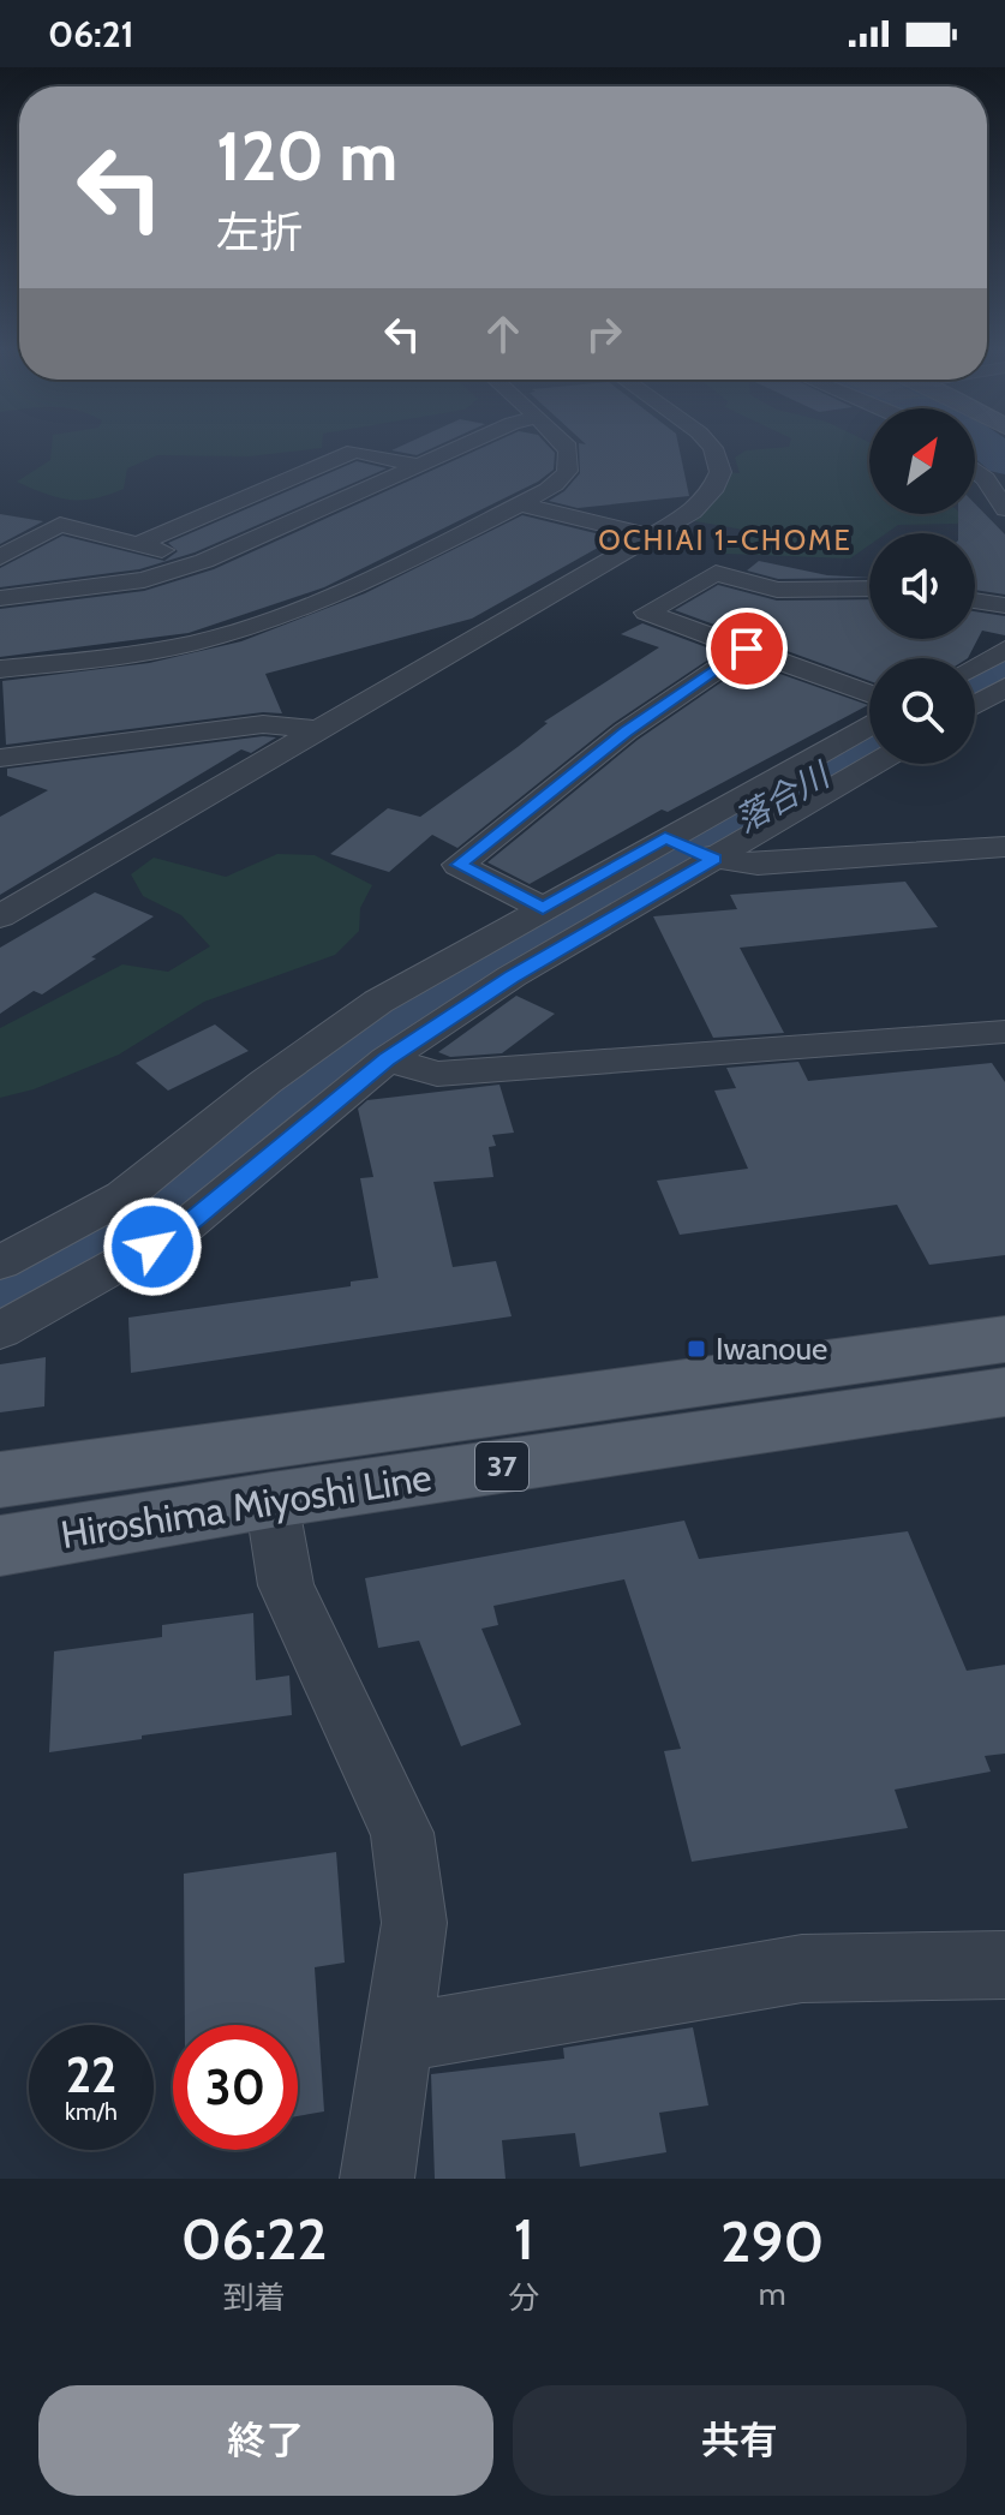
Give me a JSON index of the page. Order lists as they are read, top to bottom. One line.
{"streets":{"main road":["37","Hiroshima Miyoshi Line"]},"districts":["OCHIAI 1-CHOME"],"water":["落合川"],"places":{"transit":["Iwanoue"]},"north":"top right","page":{"status":"06:21","turn":["120 m","左折"],"speed":"22 km/h","limit":"30","eta":["06:22","到着","1","分","290","m"],"buttons":["終了","共有"]}}
